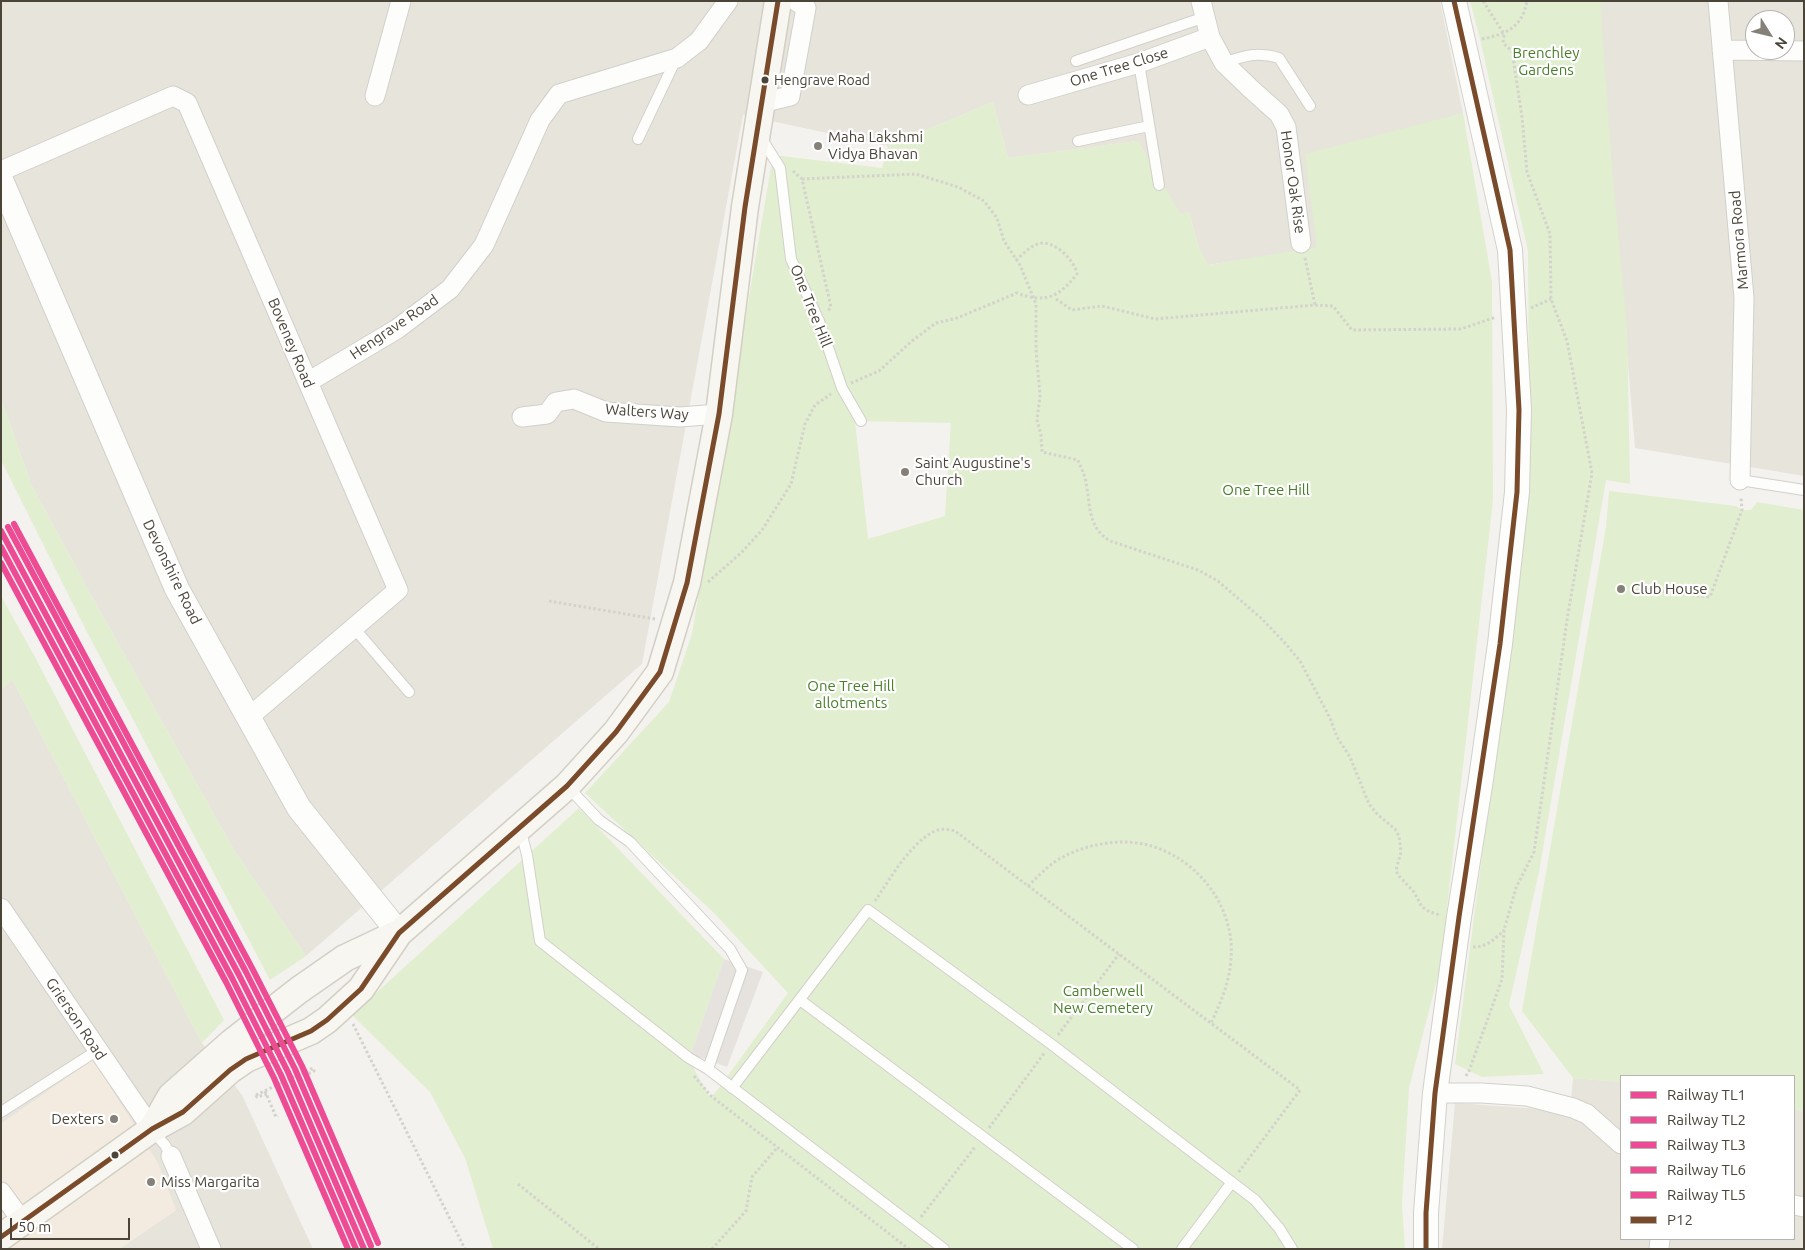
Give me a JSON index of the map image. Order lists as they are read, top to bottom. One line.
{"streets":{"street":["One Tree Close","Honor Oak Rise","Marmora Road","Hengrave Road","Boveney Road","Walters Way","Devonshire Road","Grierson Road"],"lane":["One Tree Hill"]},"crossings":[["One Tree Close","Honor Oak Rise"],["Hengrave Road","Boveney Road"],["Boveney Road","Devonshire Road"]],"parks":["Brenchley Gardens","One Tree Hill","One Tree Hill allotments","Camberwell New Cemetery"],"places":["Hengrave Road","Maha Lakshmi Vidya Bhavan","Saint Augustine's Church","Club House","Dexters","Miss Margarita"],"lines":["transit line P12","rail line TL5","rail line TL3","rail line TL1","rail line TL2","rail line TL6"],"legend":["Railway TL1","Railway TL2","Railway TL3","Railway TL6","Railway TL5","P12"],"scale_bar":"50 m","north":"bottom right"}
